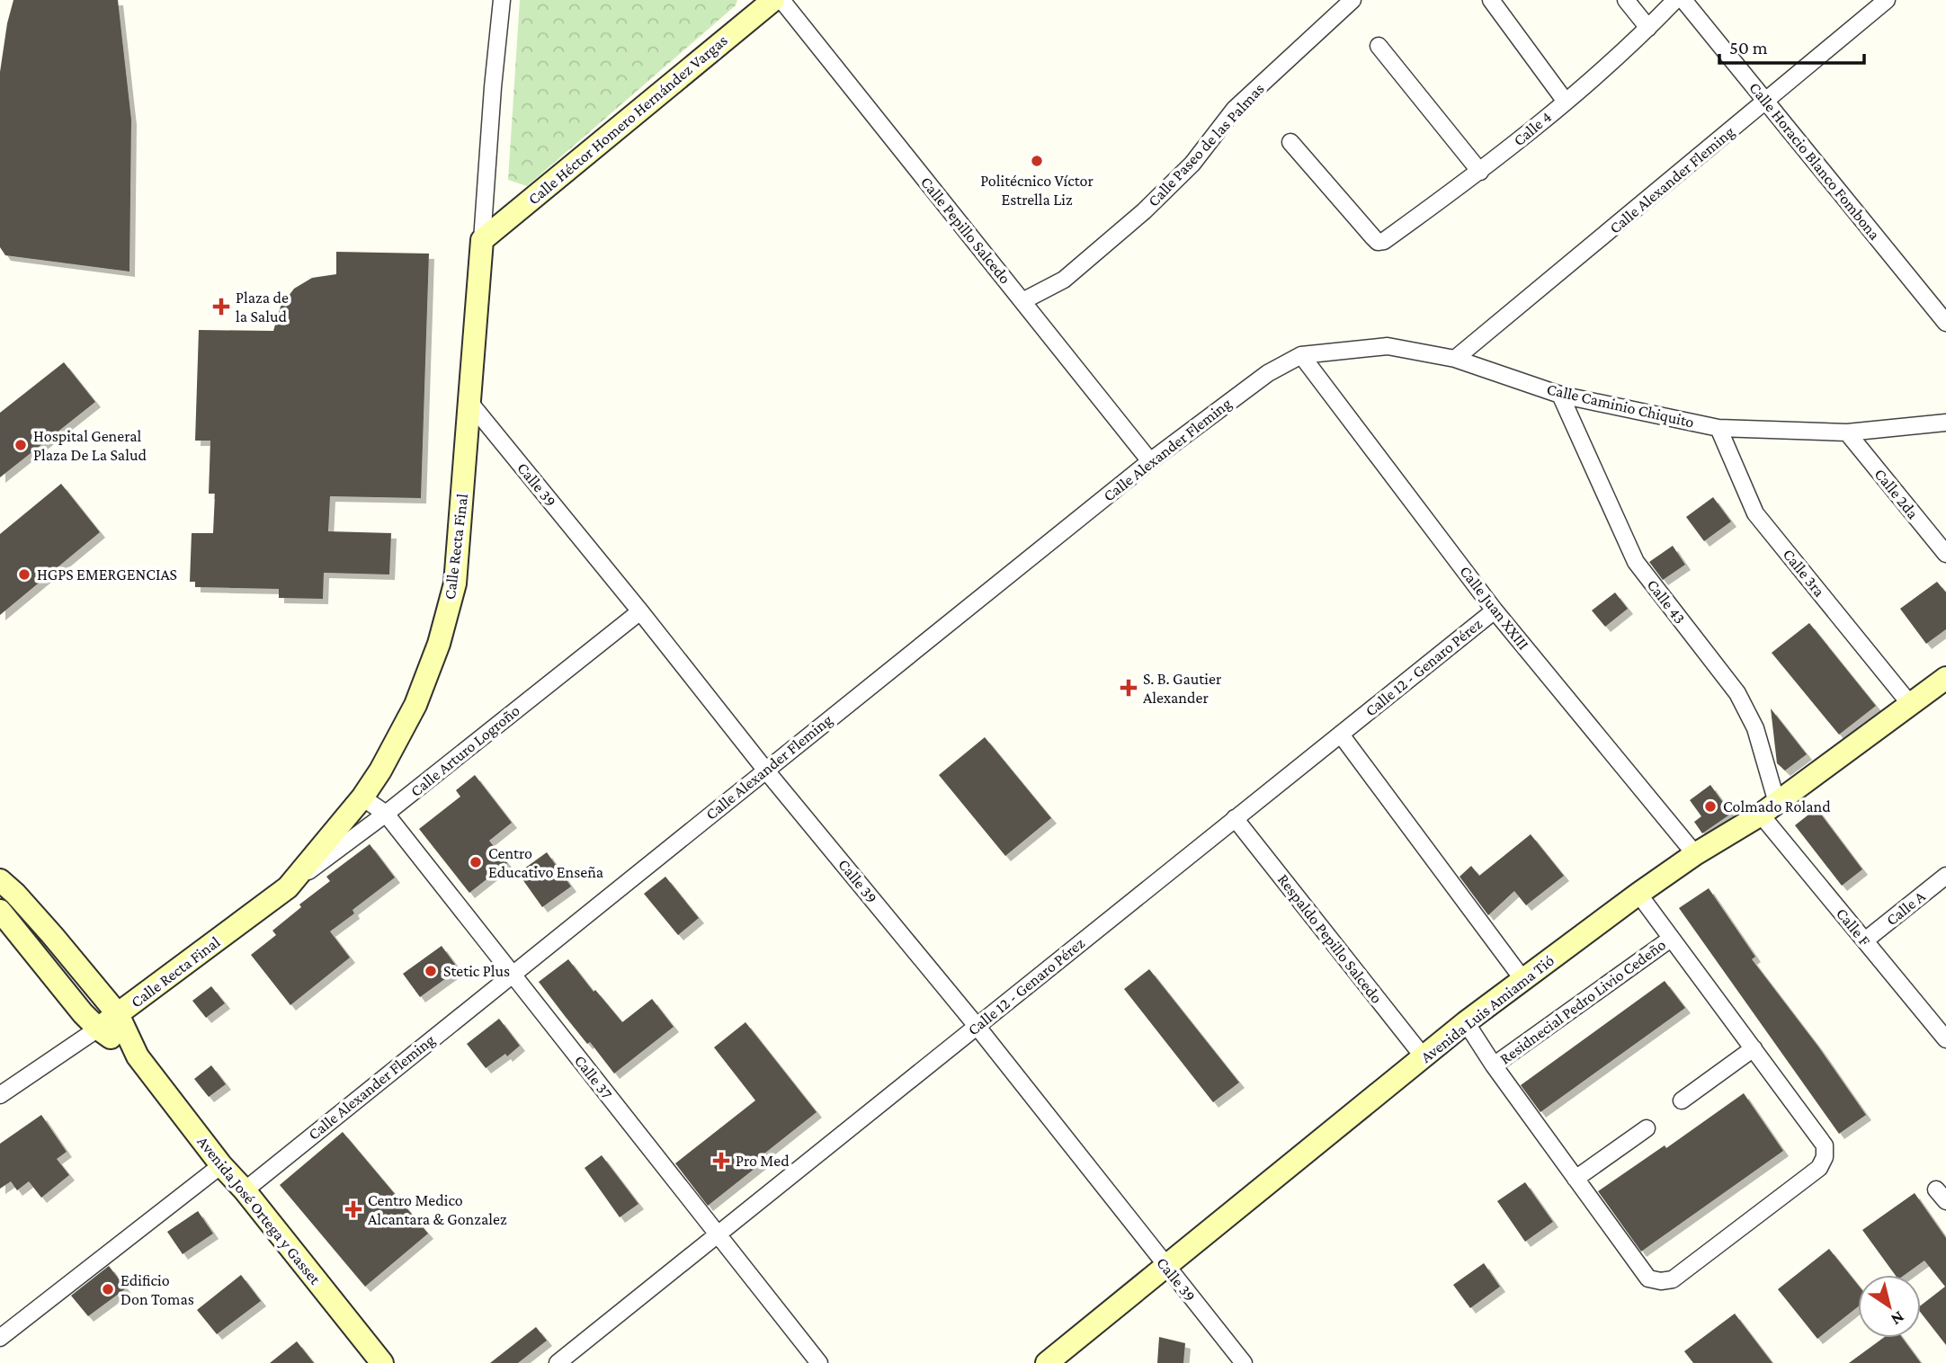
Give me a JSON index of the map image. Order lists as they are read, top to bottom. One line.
{"streets":{"main road":["Calle Héctor Homero Hernández Vargas","Calle Recta Final","Avenida Luis Amiama Tió","Avenida José Ortega y Gasset"],"street":["Calle 4","Calle Paseo de las Palmas","Calle Horacio Blanco Fombona","Calle Alexander Fleming","Calle Pepillo Salcedo","Calle Caminio Chiquito","Calle 39","Calle 2da","Calle 3ra","Calle 43","Calle Juan XXIII","Calle 12 - Genaro Pérez","Calle Arturo Logroño","Calle A","Calle F","Respaldo Pepillo Salcedo","Residnecial Pedro Livio Cedeño","Calle 37"]},"crossings":[["Calle Héctor Homero Hernández Vargas","Calle Recta Final"],["Calle Paseo de las Palmas","Calle Pepillo Salcedo"],["Calle Horacio Blanco Fombona","Calle Alexander Fleming"],["Calle Alexander Fleming","Calle Pepillo Salcedo"],["Calle Alexander Fleming","Calle Caminio Chiquito"],["Calle Alexander Fleming","Calle 39"],["Calle Alexander Fleming","Calle Juan XXIII"],["Calle Alexander Fleming","Calle 37"],["Calle Alexander Fleming","Avenida José Ortega y Gasset"],["Calle Caminio Chiquito","Calle 2da"],["Calle Caminio Chiquito","Calle 3ra"],["Calle Caminio Chiquito","Calle 43"],["Calle Caminio Chiquito","Calle Juan XXIII"],["Calle 39","Calle Recta Final"],["Calle 39","Calle 12 - Genaro Pérez"],["Calle 39","Calle Arturo Logroño"],["Calle 39","Avenida Luis Amiama Tió"],["Calle Recta Final","Calle Arturo Logroño"],["Calle Recta Final","Calle 37"],["Calle Recta Final","Avenida José Ortega y Gasset"],["Calle 3ra","Avenida Luis Amiama Tió"],["Calle 43","Calle F"],["Calle 43","Avenida Luis Amiama Tió"],["Calle Juan XXIII","Calle 12 - Genaro Pérez"],["Calle Juan XXIII","Avenida Luis Amiama Tió"],["Calle 12 - Genaro Pérez","Respaldo Pepillo Salcedo"],["Calle 12 - Genaro Pérez","Calle 37"],["Calle Arturo Logroño","Calle 37"],["Calle A","Calle F"],["Calle F","Avenida Luis Amiama Tió"],["Respaldo Pepillo Salcedo","Avenida Luis Amiama Tió"],["Residnecial Pedro Livio Cedeño","Avenida Luis Amiama Tió"]],"places":{"other":["Politécnico Víctor Estrella Liz","Hospital General Plaza De La Salud","HGPS EMERGENCIAS","Colmado Roland","Centro Educativo Enseña","Stetic Plus","Edificio Don Tomas"],"health":["Plaza de la Salud","S. B. Gautier Alexander","Pro Med","Centro Medico Alcantara & Gonzalez"]},"scale_bar":"50 m","north":"bottom right"}
